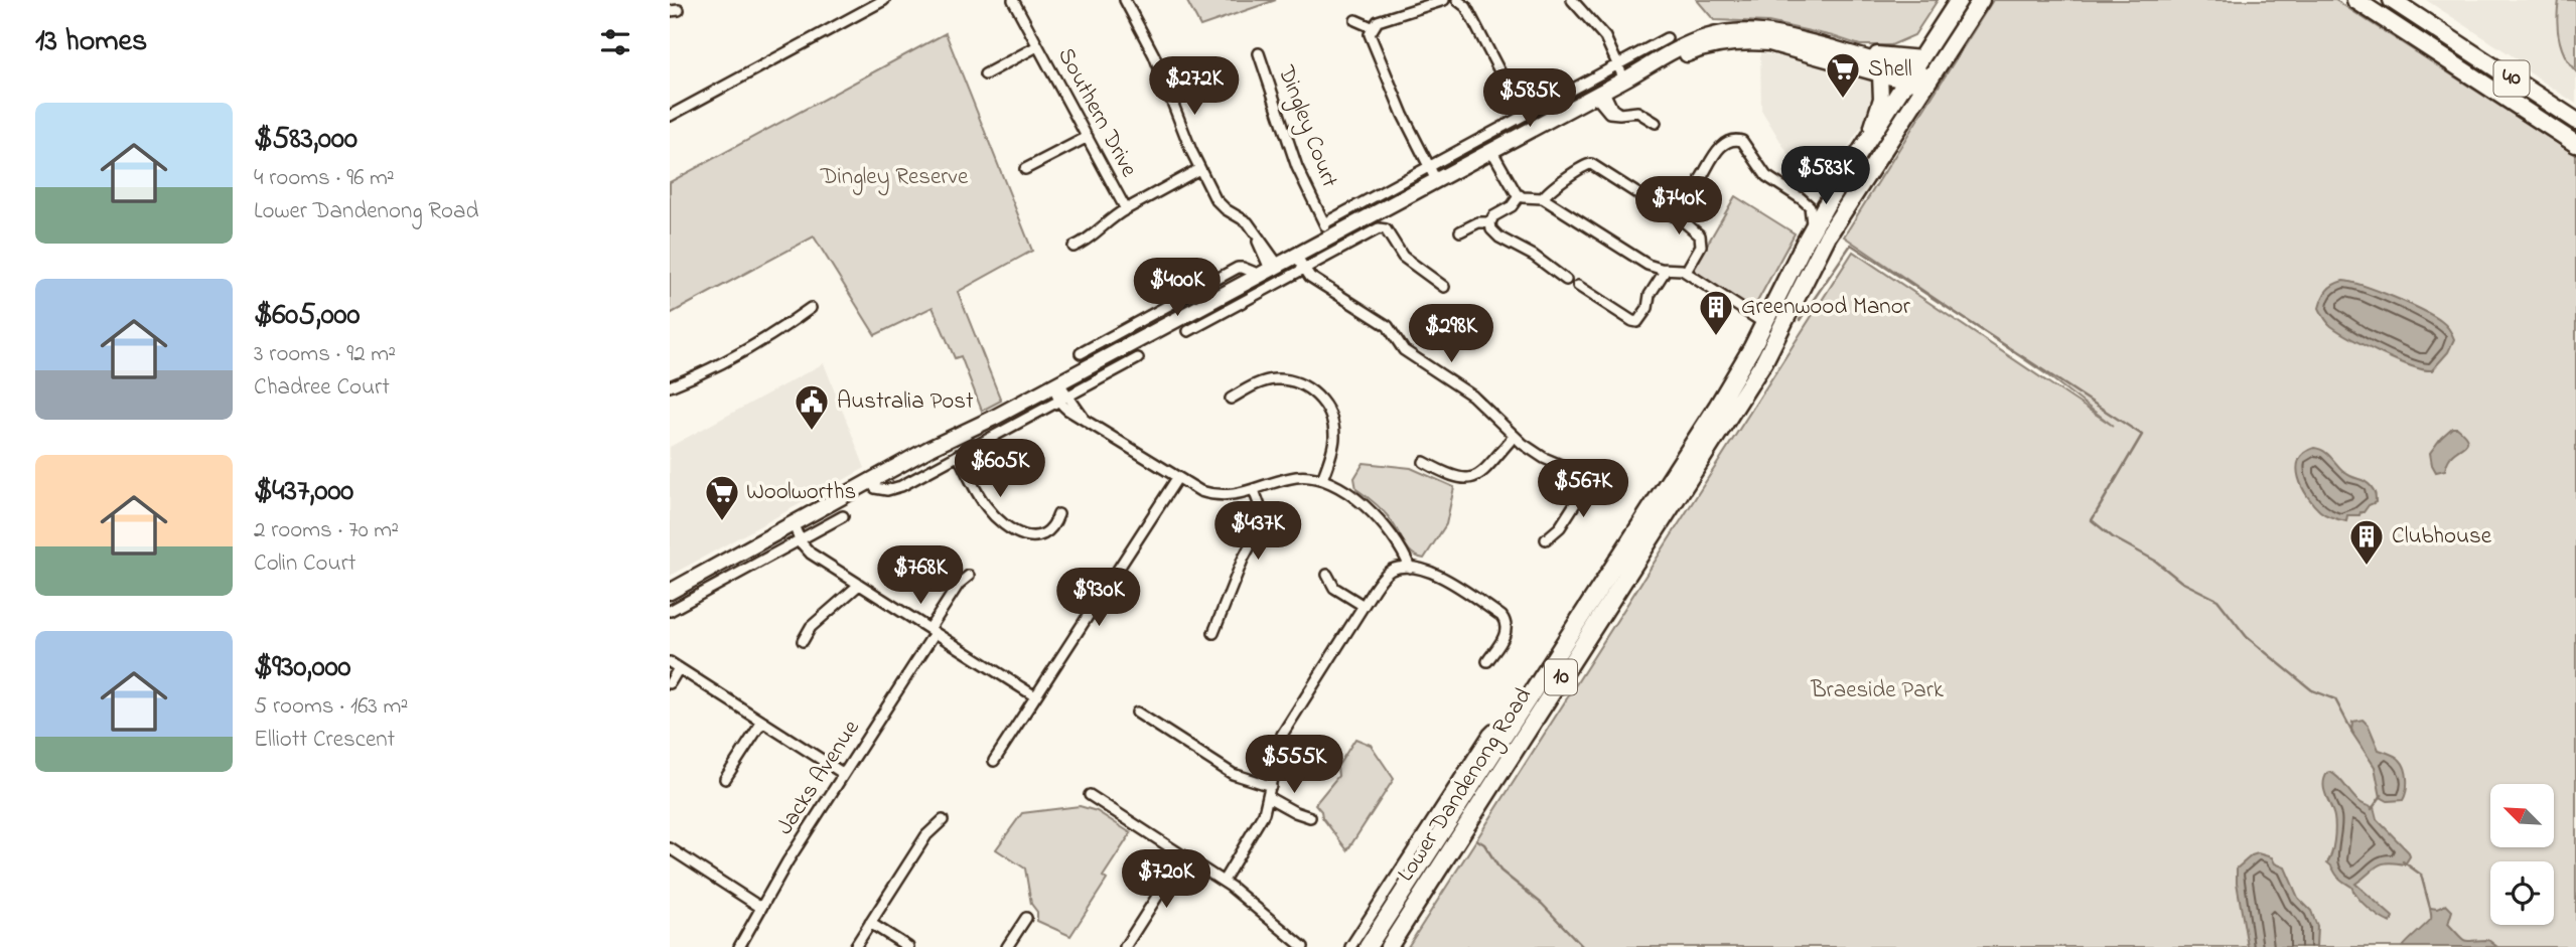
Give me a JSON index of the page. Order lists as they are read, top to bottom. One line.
{"streets":{"highway":["40","10","Lower Dandenong Road"],"street":["Southern Drive","Dingley Court","Jacks Avenue"]},"parks":["Dingley Reserve","Braeside Park"],"places":{"supermarket":["Shell","Woolworths"],"building":["Greenwood Manor","Clubhouse"],"public building":["Australia Post"]},"north":"top left","page":{"heading":"13 homes","price":["$272K","$585K","$583K","$740K","$400K","$298K","$605K","$567K","$437K","$768K","$930K","$555K","$720K"],"list":[{"name":"$583,000","note":"4 rooms · 96 m² · Lower Dandenong Road"},{"name":"$605,000","note":"3 rooms · 92 m² · Chadree Court"},{"name":"$437,000","note":"2 rooms · 70 m² · Colin Court"},{"name":"$930,000","note":"5 rooms · 163 m² · Elliott Crescent"}]}}
